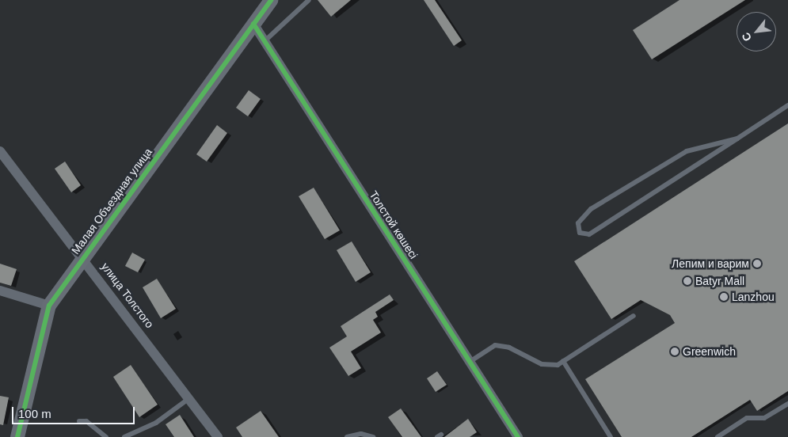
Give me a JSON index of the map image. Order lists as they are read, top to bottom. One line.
{"streets":{"street":["Малая Объездная улица","Толстой көшесі","улица Толстого"]},"crossings":[["Малая Объездная улица","Толстой көшесі"],["Малая Объездная улица","улица Толстого"]],"places":["Лепим и варим","Batyr Mall","Lanzhou","Greenwich"],"scale_bar":"100 m","north":"bottom left"}
